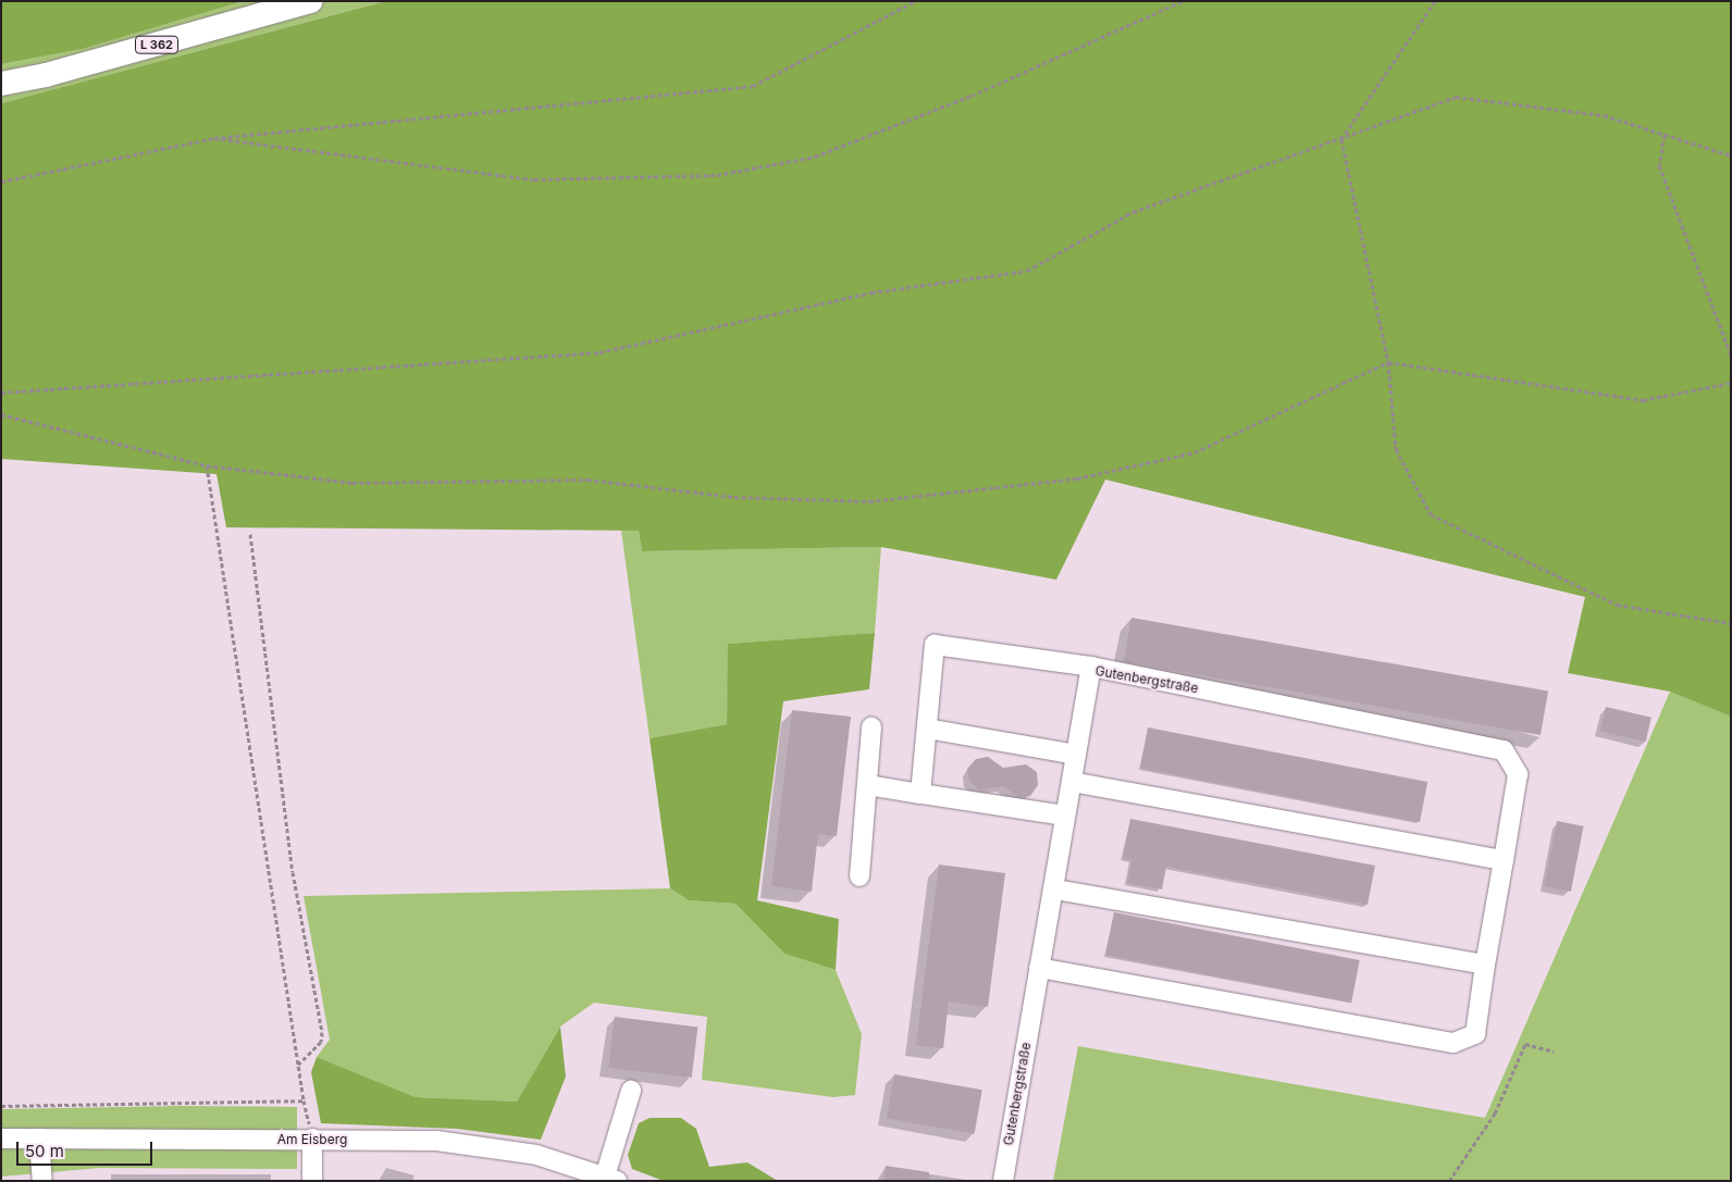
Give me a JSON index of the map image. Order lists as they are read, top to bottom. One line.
{"streets":{"main road":["L 362"],"street":["Gutenbergstraße","Am Eisberg"]},"scale_bar":"50 m"}
